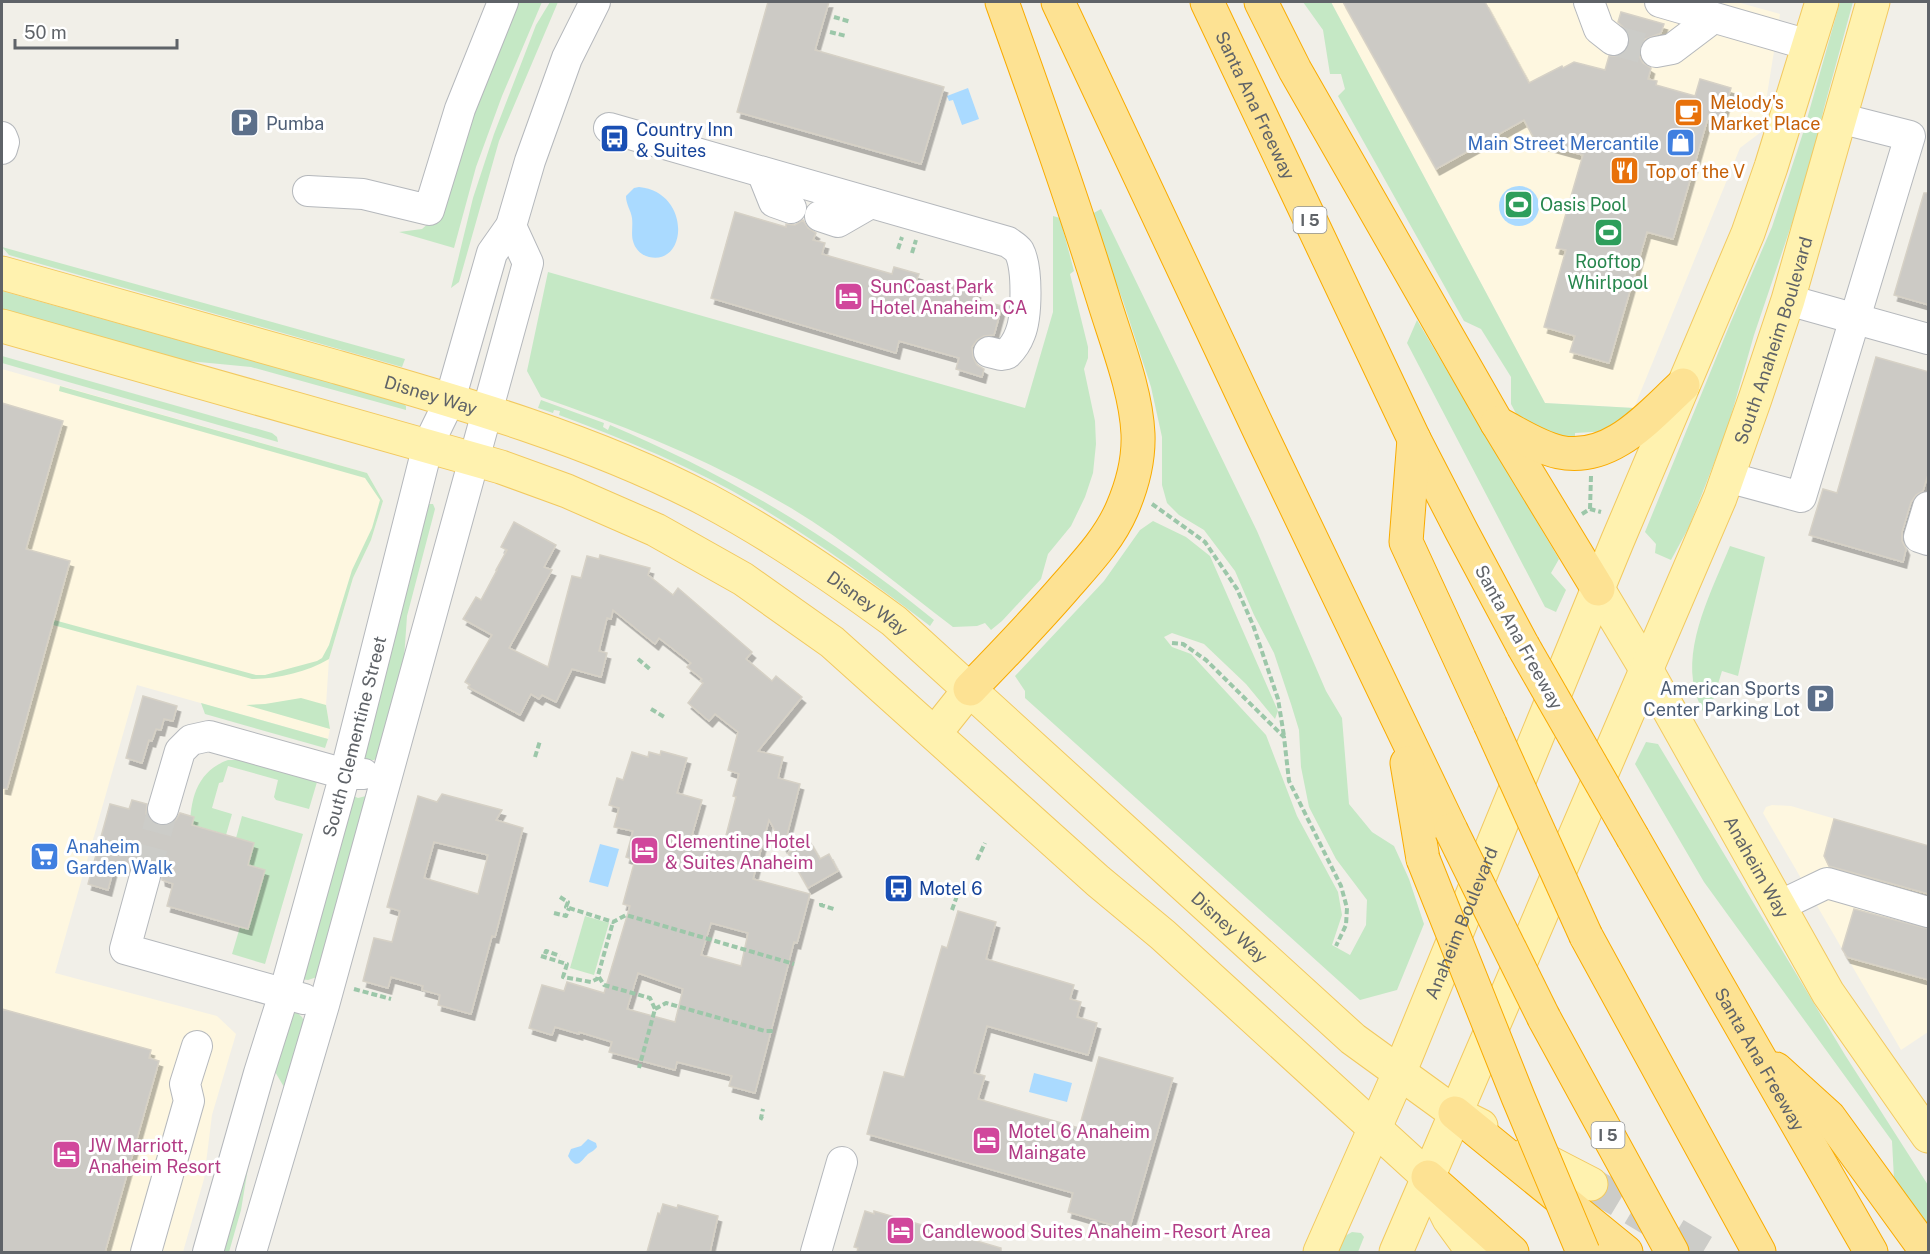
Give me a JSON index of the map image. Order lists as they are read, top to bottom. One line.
{"streets":{"highway":["Santa Ana Freeway","I 5"],"main road":["South Anaheim Boulevard","Disney Way","Anaheim Way","Anaheim Boulevard"],"street":["South Clementine Street"]},"crossings":[["South Anaheim Boulevard","Anaheim Way"],["Disney Way","South Clementine Street"],["Disney Way","Anaheim Boulevard"],["Anaheim Way","Anaheim Boulevard"]],"places":{"cafe":["Melody's Market Place"],"parking":["Pumba","American Sports Center Parking Lot"],"bus stop":["Country Inn & Suites","Motel 6"],"shop":["Main Street Mercantile"],"restaurant":["Top of the V"],"sports":["Oasis Pool","Rooftop Whirlpool"],"hotel":["SunCoast Park Hotel Anaheim, CA","Clementine Hotel & Suites Anaheim","Motel 6 Anaheim Maingate","JW Marriott, Anaheim Resort","Candlewood Suites Anaheim - Resort Area"],"supermarket":["Anaheim Garden Walk"]},"scale_bar":"50 m"}
